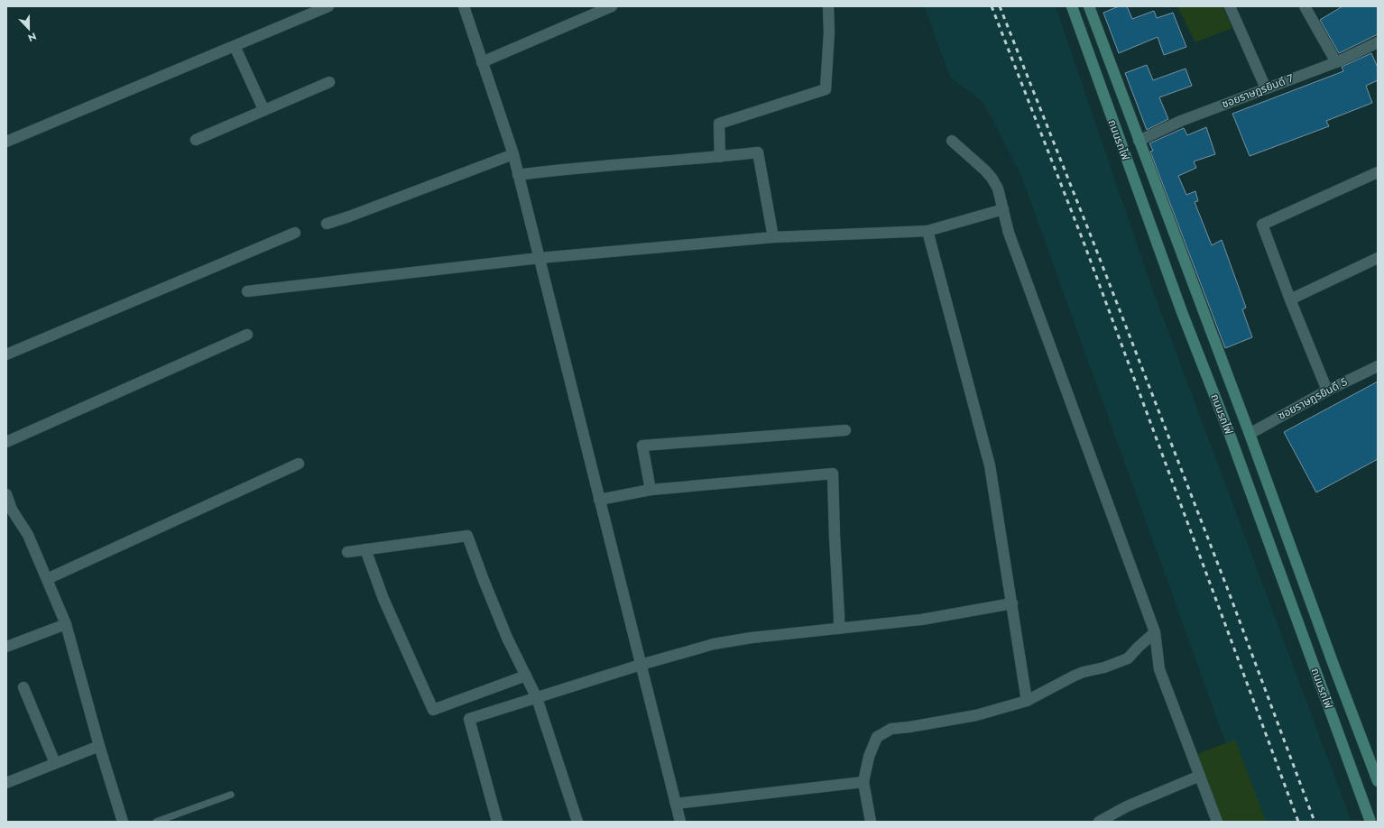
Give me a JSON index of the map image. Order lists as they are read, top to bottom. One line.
{"streets":{"street":["ซอยราษฎรยินดี 7","ถนนรถไฟ","ซอยราษฎรยินดี 5"]},"crossings":[["ซอยราษฎรยินดี 7","ถนนรถไฟ"],["ถนนรถไฟ","ซอยราษฎรยินดี 5"]],"north":"bottom"}
